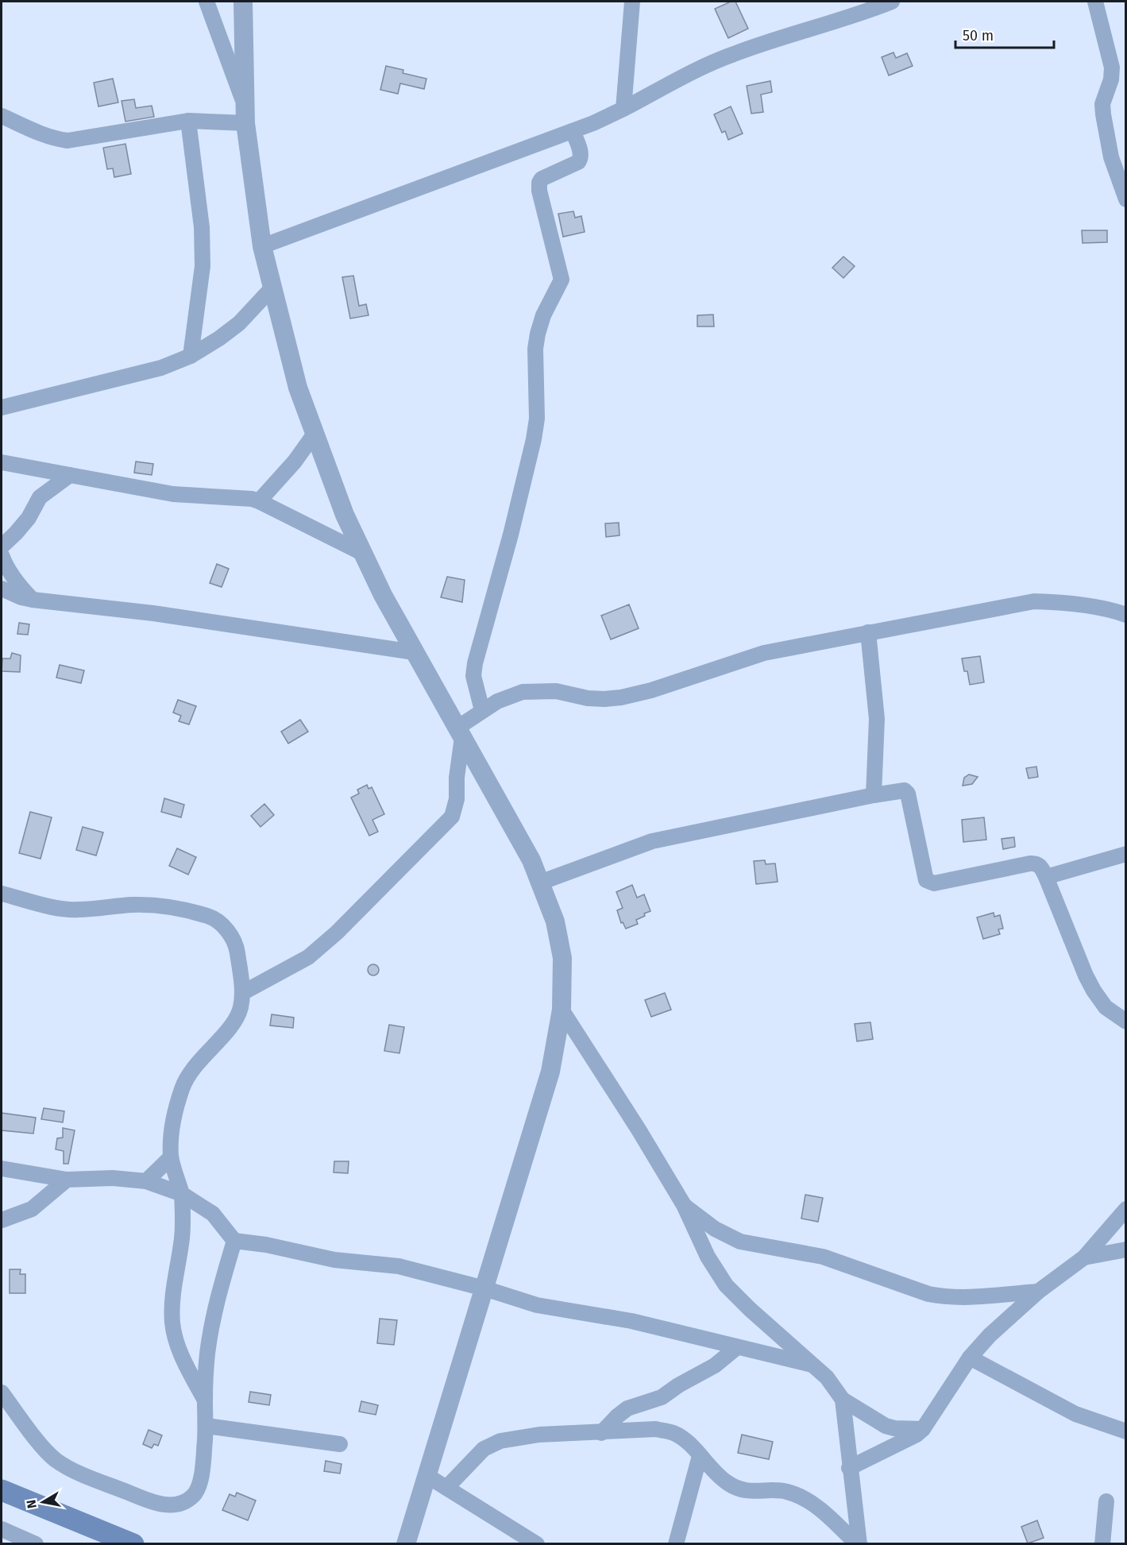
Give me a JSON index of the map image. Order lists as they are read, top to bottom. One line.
{"scale_bar":"50 m","north":"left"}
